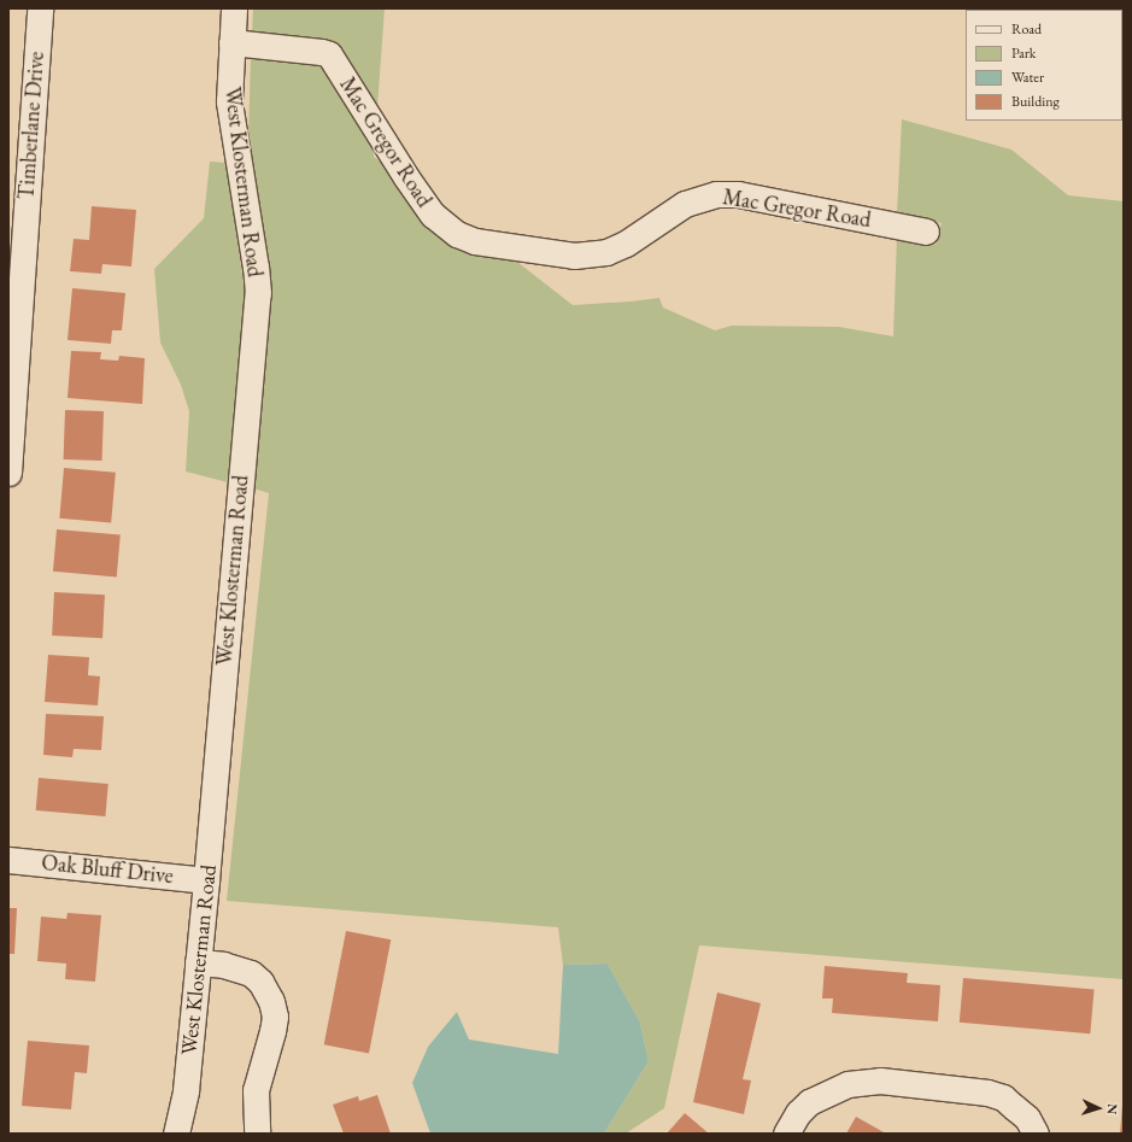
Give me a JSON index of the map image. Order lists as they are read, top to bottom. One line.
{"streets":{"street":["Timberlane Drive","Mac Gregor Road","West Klosterman Road","Oak Bluff Drive"]},"crossings":[["Mac Gregor Road","West Klosterman Road"],["West Klosterman Road","Oak Bluff Drive"]],"legend":["Road","Park","Water","Building"],"north":"right"}
